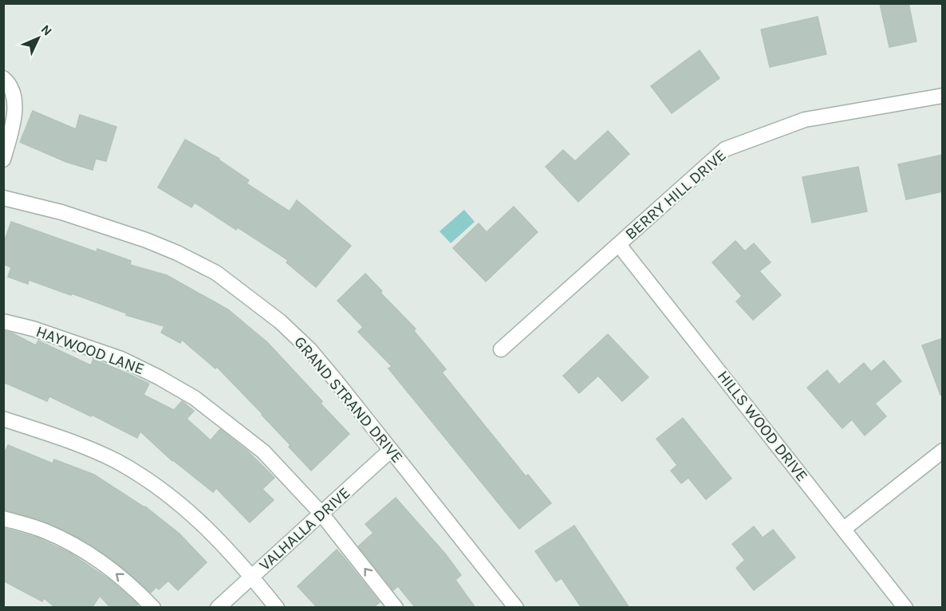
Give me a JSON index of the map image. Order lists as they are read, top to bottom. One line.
{"streets":{"street":["BERRY HILL DRIVE","HAYWOOD LANE","GRAND STRAND DRIVE","HILLS WOOD DRIVE","VALHALLA DRIVE"]},"crossings":[["BERRY HILL DRIVE","HILLS WOOD DRIVE"],["HAYWOOD LANE","VALHALLA DRIVE"],["GRAND STRAND DRIVE","VALHALLA DRIVE"]],"north":"top right"}
